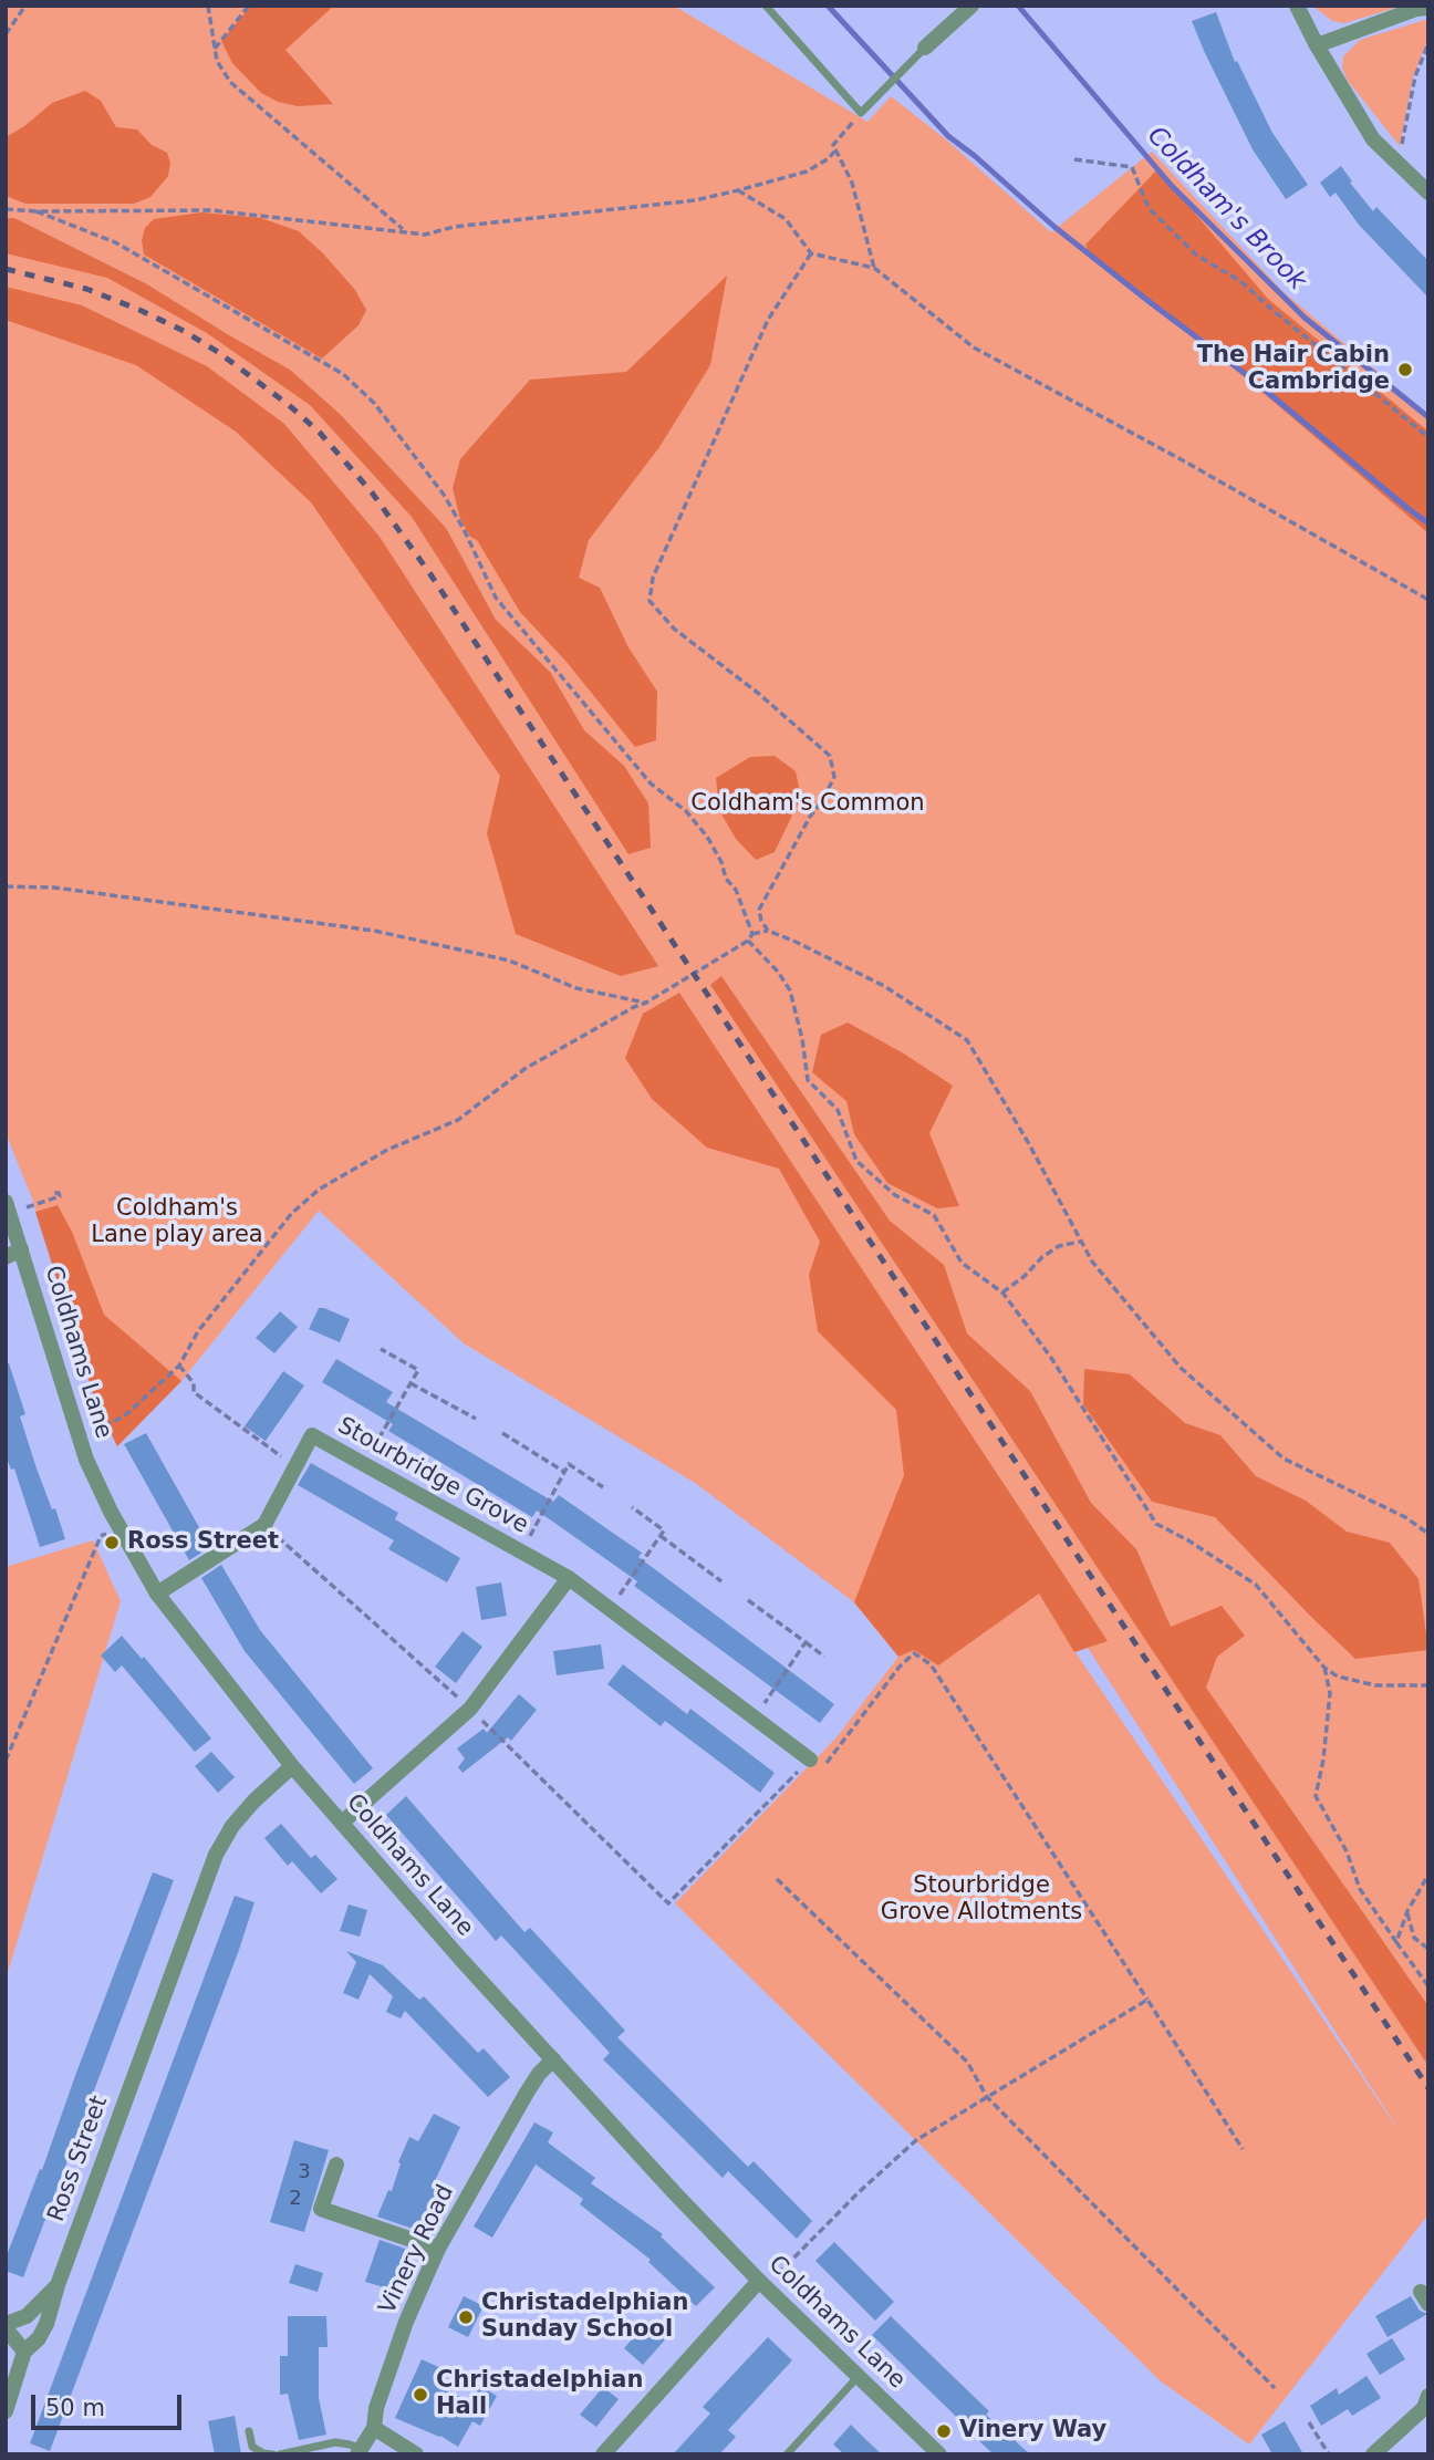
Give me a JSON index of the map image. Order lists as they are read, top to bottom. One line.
{"streets":{"street":["Coldhams Lane","Stourbridge Grove","Ross Street","Vinery Road"]},"crossings":[["Coldhams Lane","Stourbridge Grove"],["Coldhams Lane","Ross Street"],["Coldhams Lane","Vinery Road"]],"water":["Coldham's Brook"],"parks":["Coldham's Common","Coldham's Lane play area","Stourbridge Grove Allotments"],"places":["The Hair Cabin Cambridge","Ross Street","Christadelphian Sunday School","Christadelphian Hall","Vinery Way"],"house_numbers":["3","2"],"scale_bar":"50 m"}
